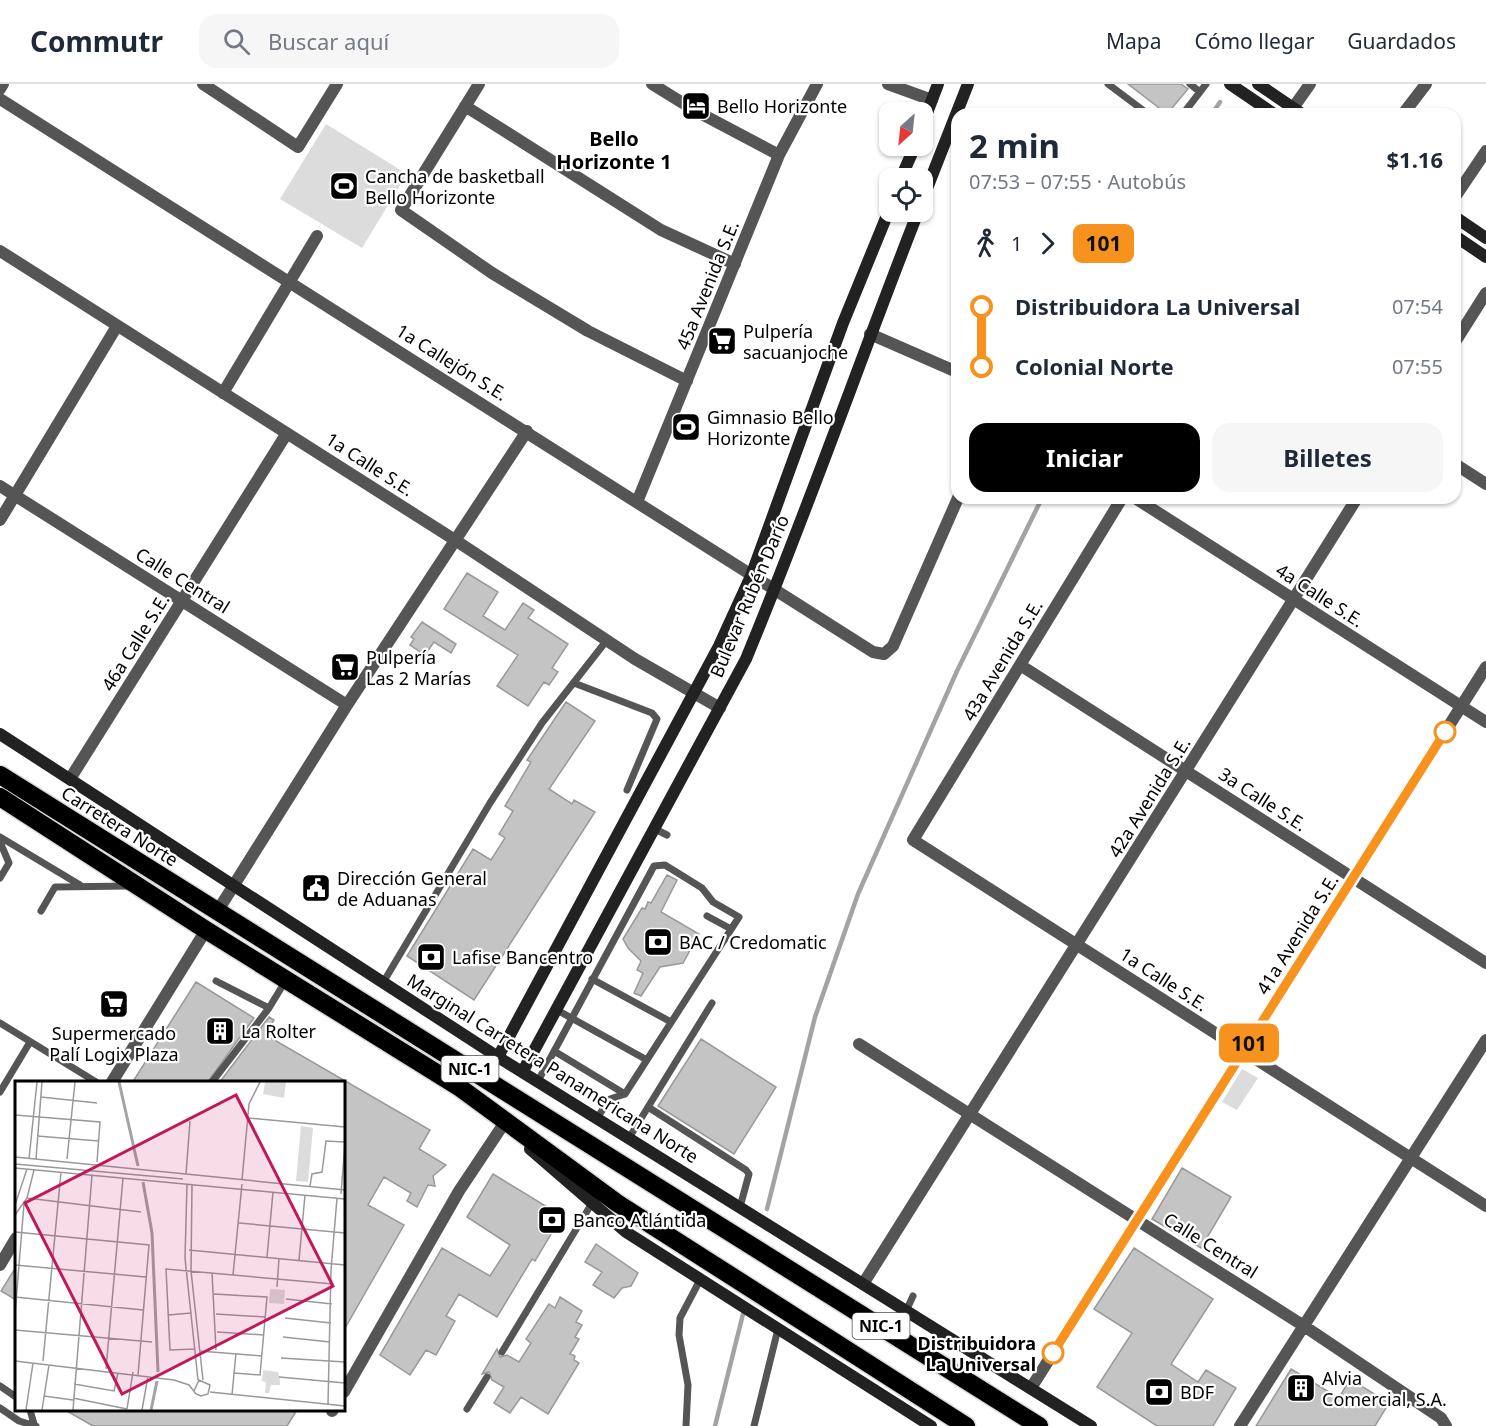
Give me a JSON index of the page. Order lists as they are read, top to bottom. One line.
{"streets":{"highway":["Carretera Norte","NIC-1"],"street":["45a Avenida S.E.","1a Callejón S.E.","1a Calle S.E.","Calle Central","4a Calle S.E.","Bulevar Rubén Darío","46a Calle S.E.","43a Avenida S.E.","42a Avenida S.E.","3a Calle S.E.","41a Avenida S.E.","Marginal Carretera Panamericana Norte"]},"crossings":[["45a Avenida S.E.","1a Callejón S.E."],["1a Callejón S.E.","Bulevar Rubén Darío"],["1a Calle S.E.","Bulevar Rubén Darío"],["1a Calle S.E.","46a Calle S.E."],["1a Calle S.E.","43a Avenida S.E."],["1a Calle S.E.","42a Avenida S.E."],["1a Calle S.E.","41a Avenida S.E."],["Calle Central","46a Calle S.E."],["Calle Central","42a Avenida S.E."],["Calle Central","41a Avenida S.E."],["4a Calle S.E.","42a Avenida S.E."],["4a Calle S.E.","41a Avenida S.E."],["Bulevar Rubén Darío","Marginal Carretera Panamericana Norte"],["46a Calle S.E.","Marginal Carretera Panamericana Norte"],["43a Avenida S.E.","3a Calle S.E."],["42a Avenida S.E.","3a Calle S.E."],["42a Avenida S.E.","Marginal Carretera Panamericana Norte"],["3a Calle S.E.","41a Avenida S.E."],["Carretera Norte","NIC-1"],["41a Avenida S.E.","Marginal Carretera Panamericana Norte"]],"districts":["Bello Horizonte 1"],"places":{"hotel":["Bello Horizonte"],"sports":["Cancha de basketball Bello Horizonte","Gimnasio Bello Horizonte"],"supermarket":["Pulpería sacuanjoche","Pulpería Las 2 Marías","Supermercado Palí Logix Plaza"],"public building":["Dirección General de Aduanas"],"bank":["BAC / Credomatic","Lafise Bancentro","Banco Atlántida","BDF"],"building":["La Rolter","Alvia Comercial, S.A."],"other":["Distribuidora La Universal"]},"lines":["bus line 101"],"north":"bottom left","page":{"header":"Commutr","search":"Buscar aquí","nav":["Mapa","Cómo llegar","Guardados"],"on_map":"101","heading":["2 min","07:53 – 07:55 · Autobús","$1.16"],"legs":["1","101"],"list":[{"name":"Distribuidora La Universal","value":"07:54"},{"name":"Colonial Norte","value":"07:55"}],"buttons":["Iniciar","Billetes"]}}
